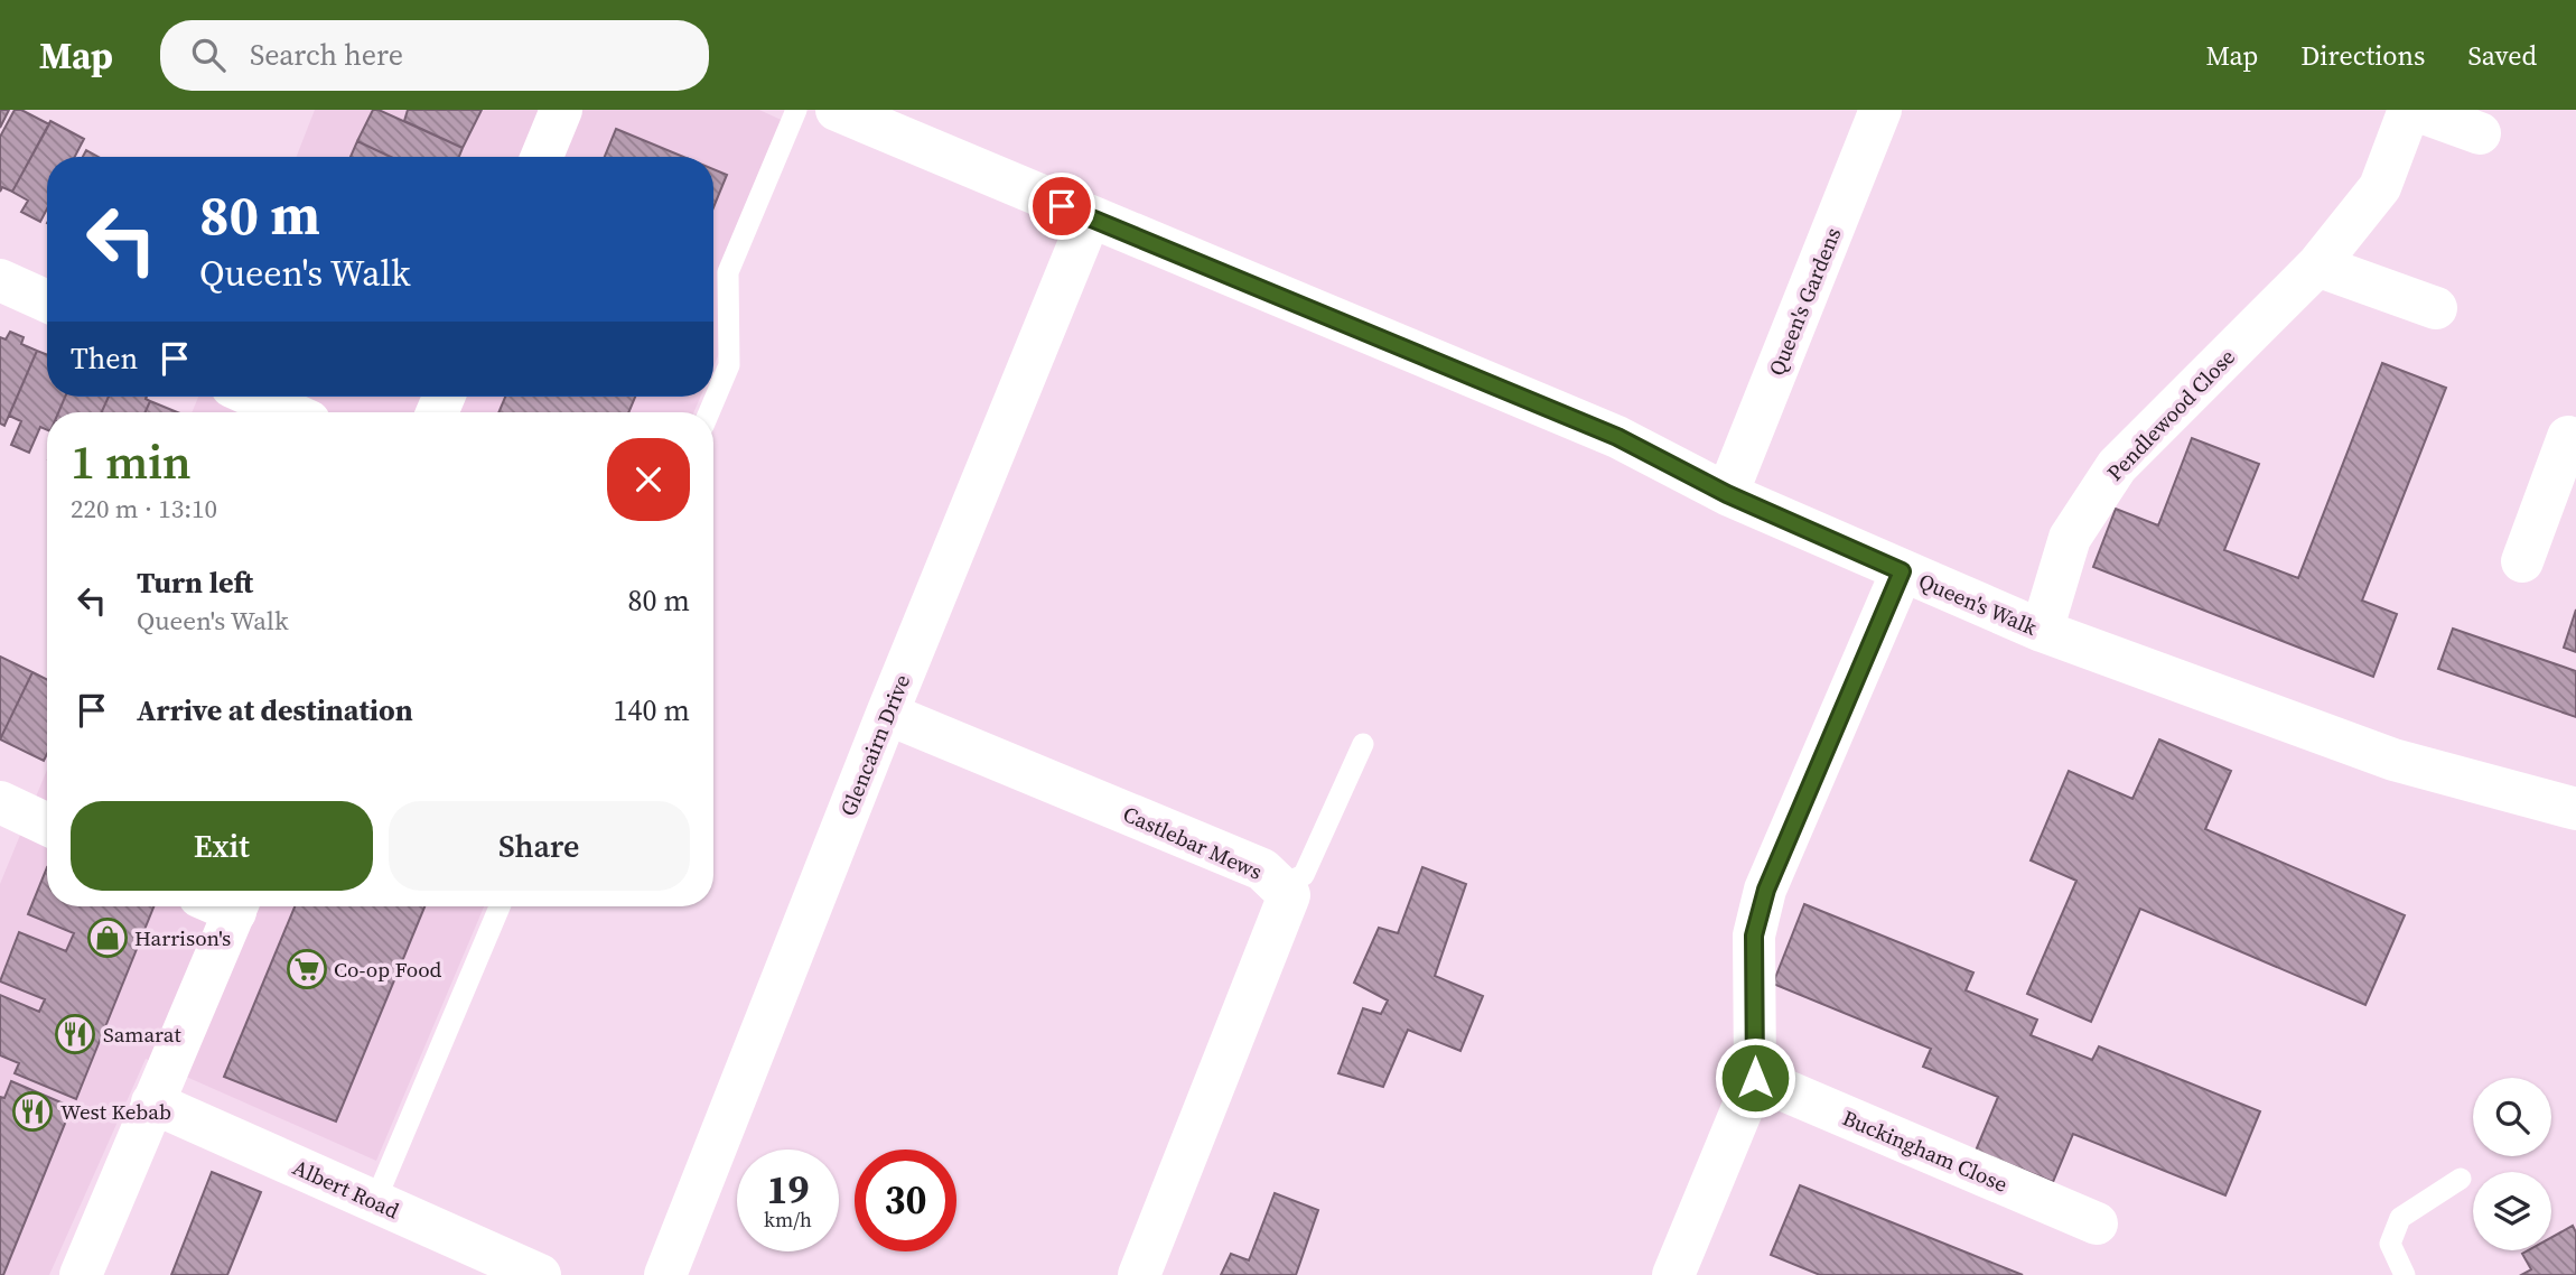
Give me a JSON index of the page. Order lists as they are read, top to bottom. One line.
{"streets":{"street":["Queen's Gardens","Pendlewood Close","Queen's Walk","Glencairn Drive","Castlebar Mews","Buckingham Close","Albert Road"]},"crossings":[["Queen's Gardens","Queen's Walk"],["Pendlewood Close","Queen's Walk"],["Queen's Walk","Glencairn Drive"],["Glencairn Drive","Castlebar Mews"]],"places":{"shop":["Harrison's"],"supermarket":["Co-op Food"],"restaurant":["Samarat","West Kebab"]},"page":{"header":"Map","search":"Search here","nav":["Map","Directions","Saved"],"turn":["80 m","Queen's Walk"],"then":"Then","heading":["1 min","220 m · 13:10"],"list":[{"name":"Turn left","note":"Queen's Walk","value":"80 m"},{"name":"Arrive at destination","value":"140 m"}],"buttons":["Exit","Share"],"speed":"19 km/h","limit":"30"}}
